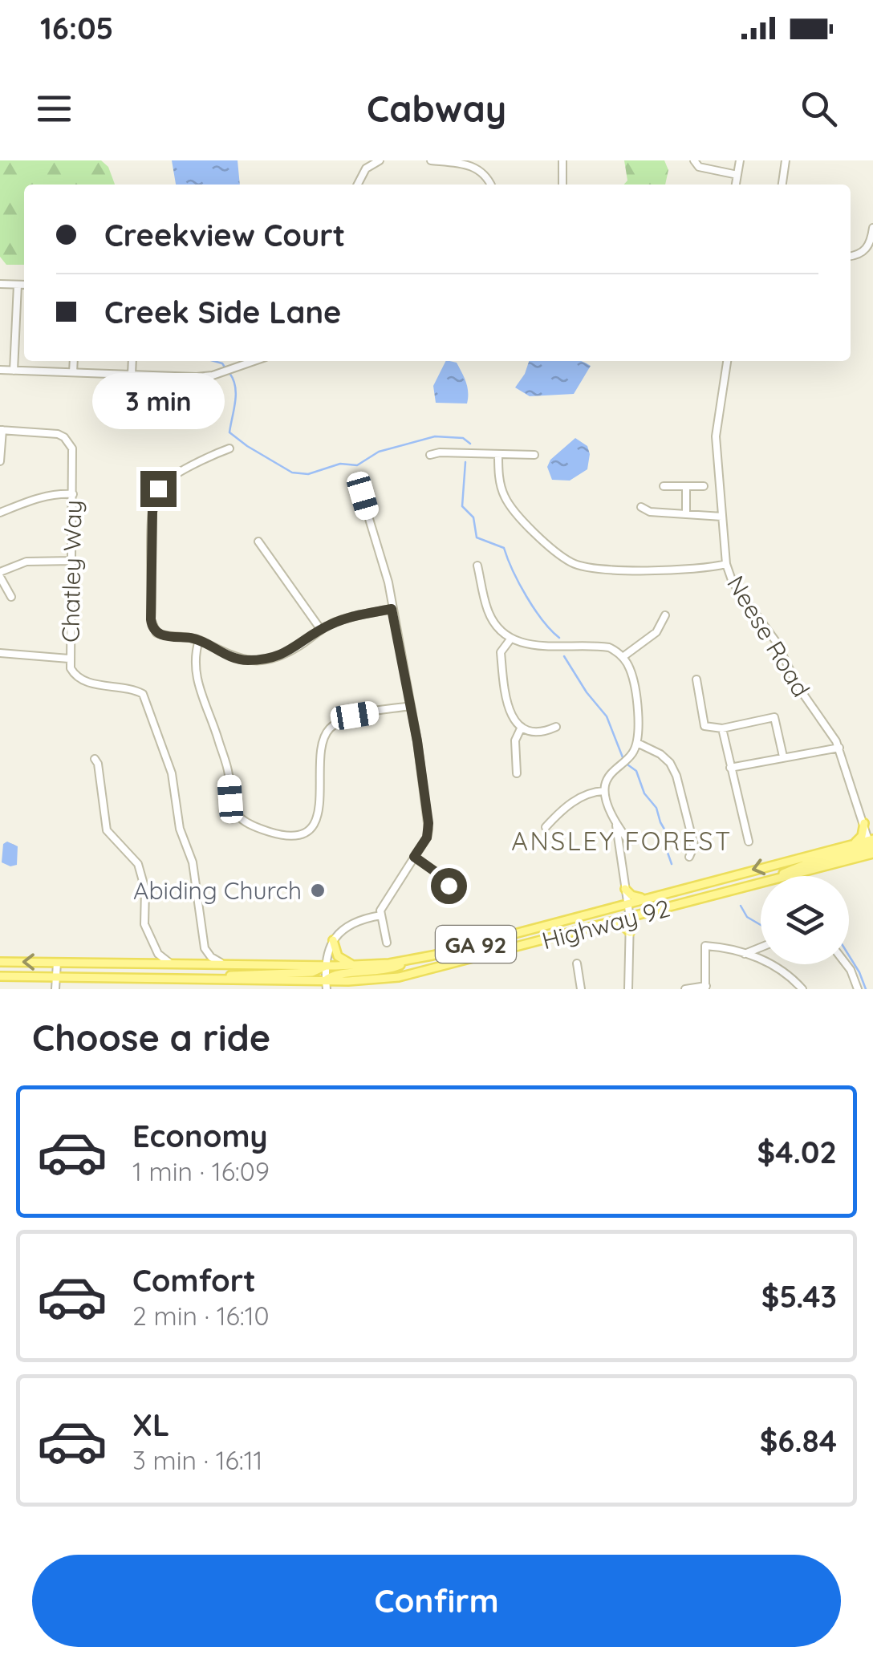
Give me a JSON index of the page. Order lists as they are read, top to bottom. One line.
{"streets":{"main road":["Highway 92","GA 92"],"street":["Chatley Way","Neese Road"]},"districts":["ANSLEY FOREST"],"places":["Abiding Church"],"page":{"status":"16:05","header":"Cabway","banner":["Creekview Court","Creek Side Lane"],"bubble":"3 min","heading":"Choose a ride","list":[{"name":"Economy","note":"1 min · 16:09","value":"$4.02"},{"name":"Comfort","note":"2 min · 16:10","value":"$5.43"},{"name":"XL","note":"3 min · 16:11","value":"$6.84"}],"buttons":"Confirm"}}
